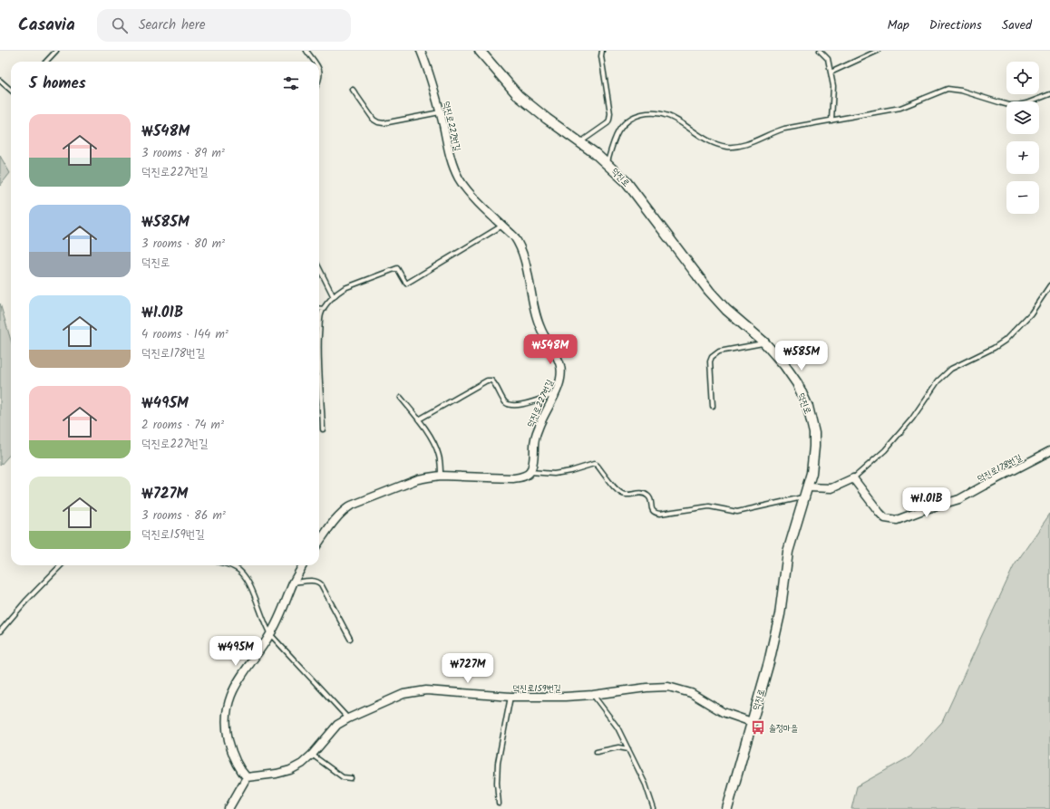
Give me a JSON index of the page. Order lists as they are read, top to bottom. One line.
{"streets":{"street":["덕진로227번길","덕진로","덕진로178번길","덕진로159번길"]},"crossings":[["덕진로","덕진로159번길"]],"places":{"bus stop":["솔정마을"]},"page":{"header":"Casavia","search":"Search here","nav":["Map","Directions","Saved"],"map_buttons":["+","−"],"heading":"5 homes","list":[{"name":"₩548M","note":"3 rooms · 89 m² · 덕진로227번길"},{"name":"₩585M","note":"3 rooms · 80 m² · 덕진로"},{"name":"₩1.01B","note":"4 rooms · 144 m² · 덕진로178번길"},{"name":"₩495M","note":"2 rooms · 74 m² · 덕진로227번길"},{"name":"₩727M","note":"3 rooms · 86 m² · 덕진로159번길"}],"price":["₩548M","₩585M","₩1.01B","₩495M","₩727M"]}}
